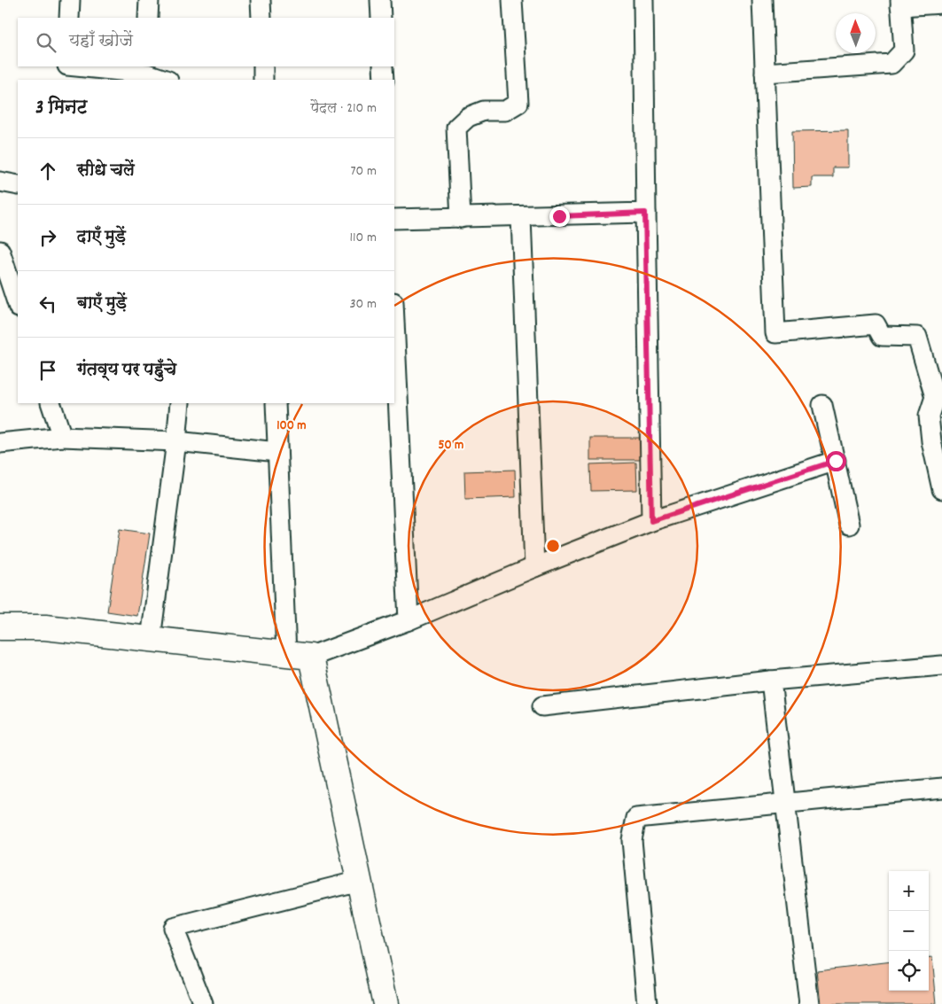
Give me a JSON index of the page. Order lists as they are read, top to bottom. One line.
{"north":"top","page":{"search":"यहाँ खोजें","heading":["3 मिनट","पैदल · 210 m"],"list":[["सीधे चलें","70 m"],["दाएँ मुड़ें","110 m"],["बाएँ मुड़ें","30 m"],"गंतव्य पर पहुँचे"],"map_buttons":["+","−"]},"rings":["100 m","50 m"]}
